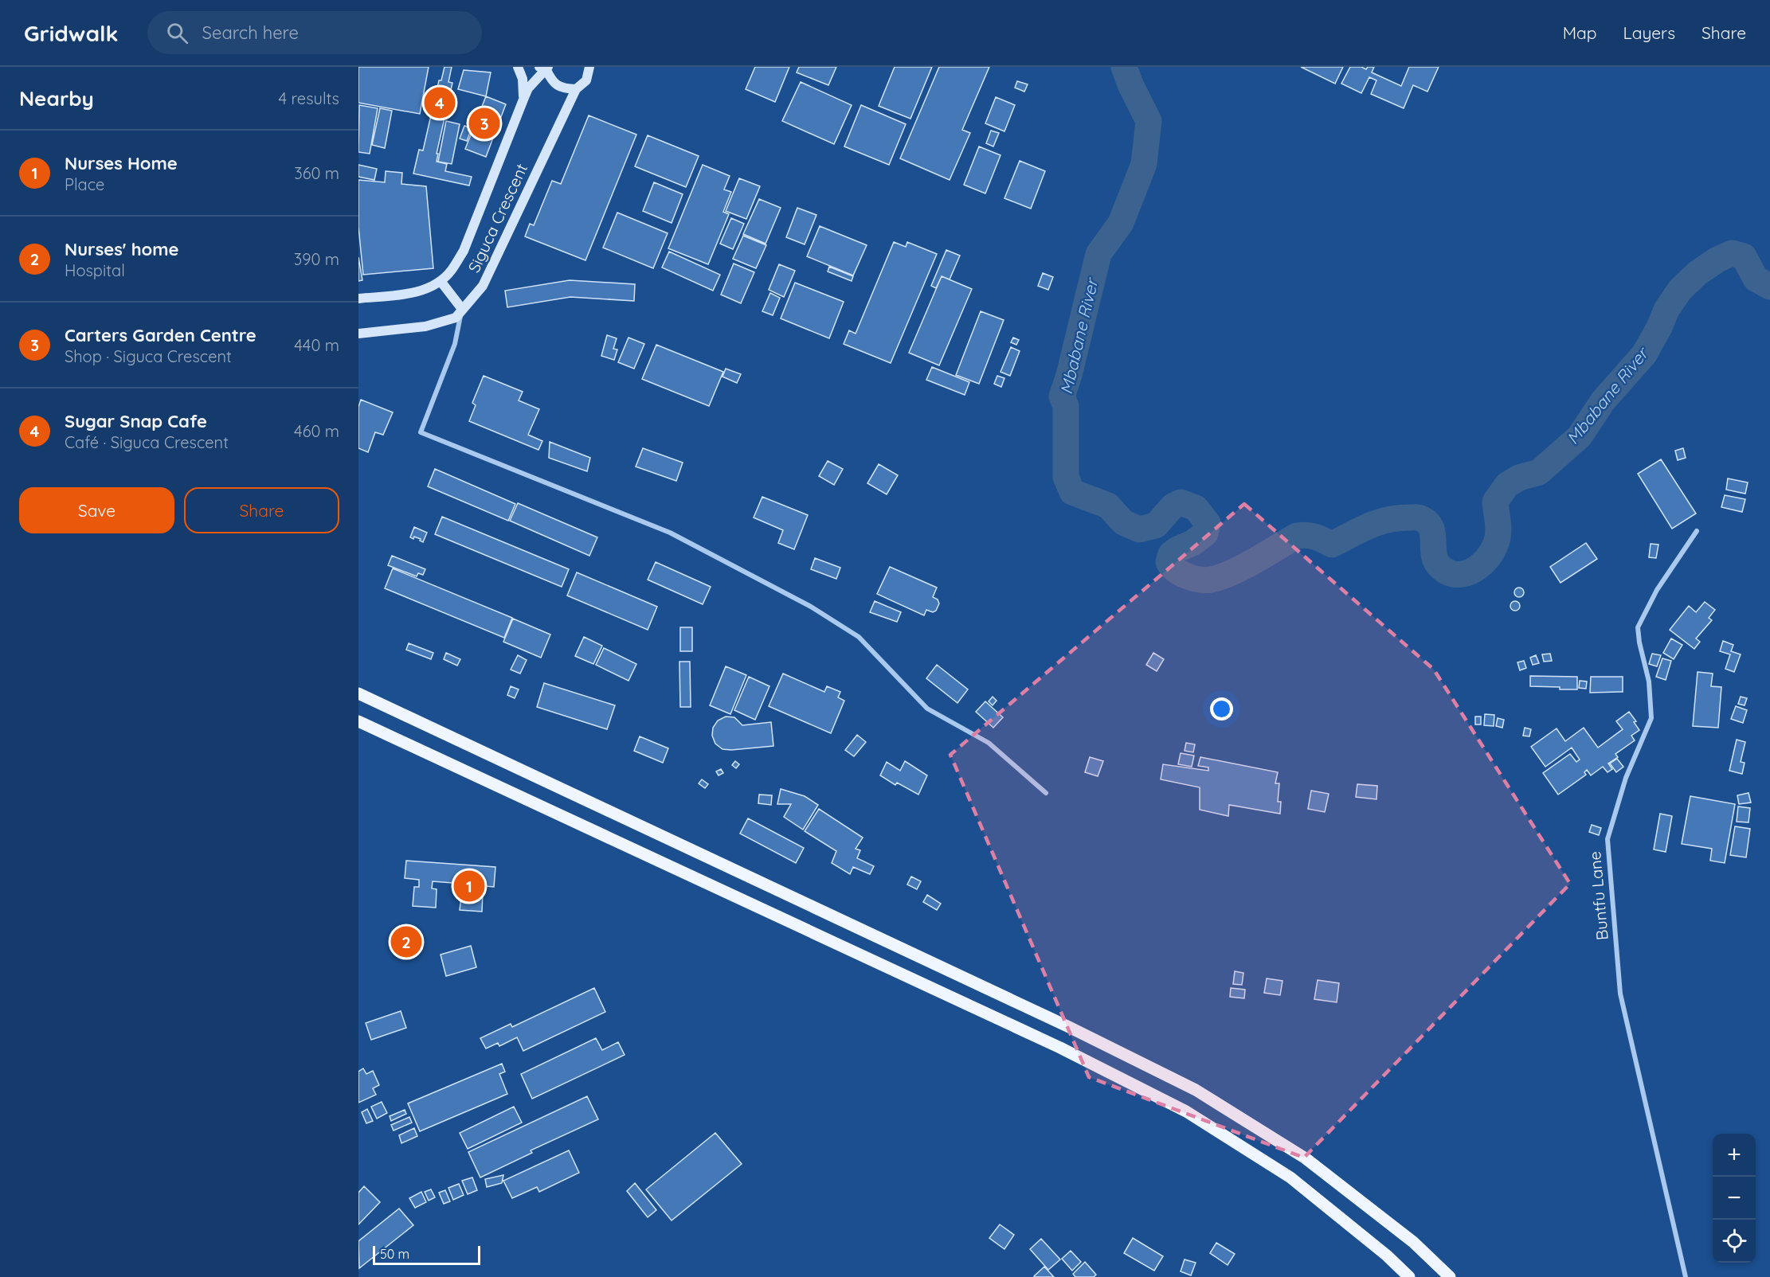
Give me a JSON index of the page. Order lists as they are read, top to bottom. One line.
{"streets":{"street":["Siguca Crescent","Buntfu Lane"]},"water":["Mbabane River"],"scale_bar":"50 m","page":{"header":"Gridwalk","search":"Search here","nav":["Map","Layers","Share"],"heading":["Nearby","4 results"],"pins":["4","3","1","2"],"list":[{"mark":"1","name":"Nurses Home","note":"Place","value":"360 m"},{"mark":"2","name":"Nurses' home","note":"Hospital","value":"390 m"},{"mark":"3","name":"Carters Garden Centre","note":"Shop · Siguca Crescent","value":"440 m"},{"mark":"4","name":"Sugar Snap Cafe","note":"Café · Siguca Crescent","value":"460 m"}],"buttons":["Save","Share"],"map_buttons":["+","−"],"scale":"50 m"}}
